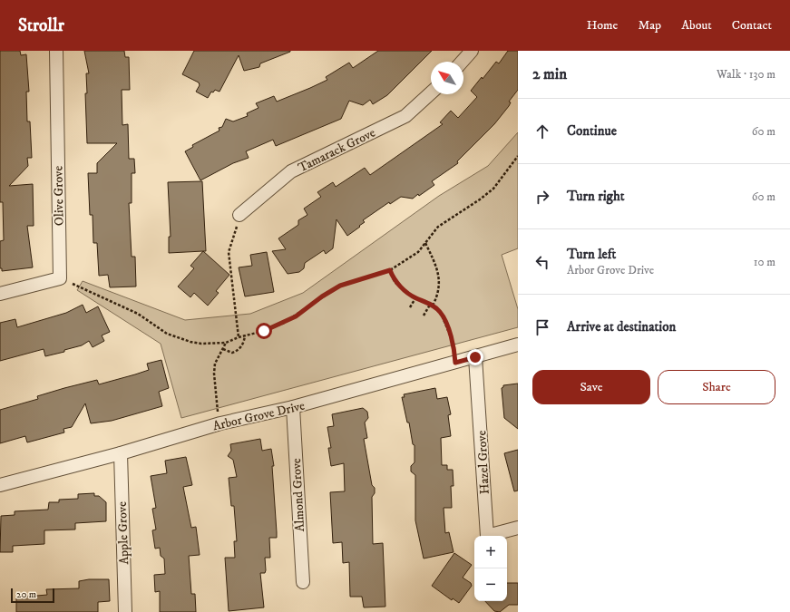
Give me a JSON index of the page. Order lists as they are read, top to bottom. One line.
{"streets":{"street":["Tamarack Grove","Olive Grove","Arbor Grove Drive","Hazel Grove","Almond Grove","Apple Grove"]},"crossings":[["Arbor Grove Drive","Hazel Grove"],["Arbor Grove Drive","Almond Grove"],["Arbor Grove Drive","Apple Grove"]],"scale_bar":"20 m","north":"top left","page":{"header":"Strollr","nav":["Home","Map","About","Contact"],"heading":["2 min","Walk · 130 m"],"list":[["Continue","60 m"],["Turn right","60 m"],["Turn left","Arbor Grove Drive","10 m"],"Arrive at destination"],"buttons":["Save","Share"],"map_buttons":["+","−"],"scale":"20 m"}}
